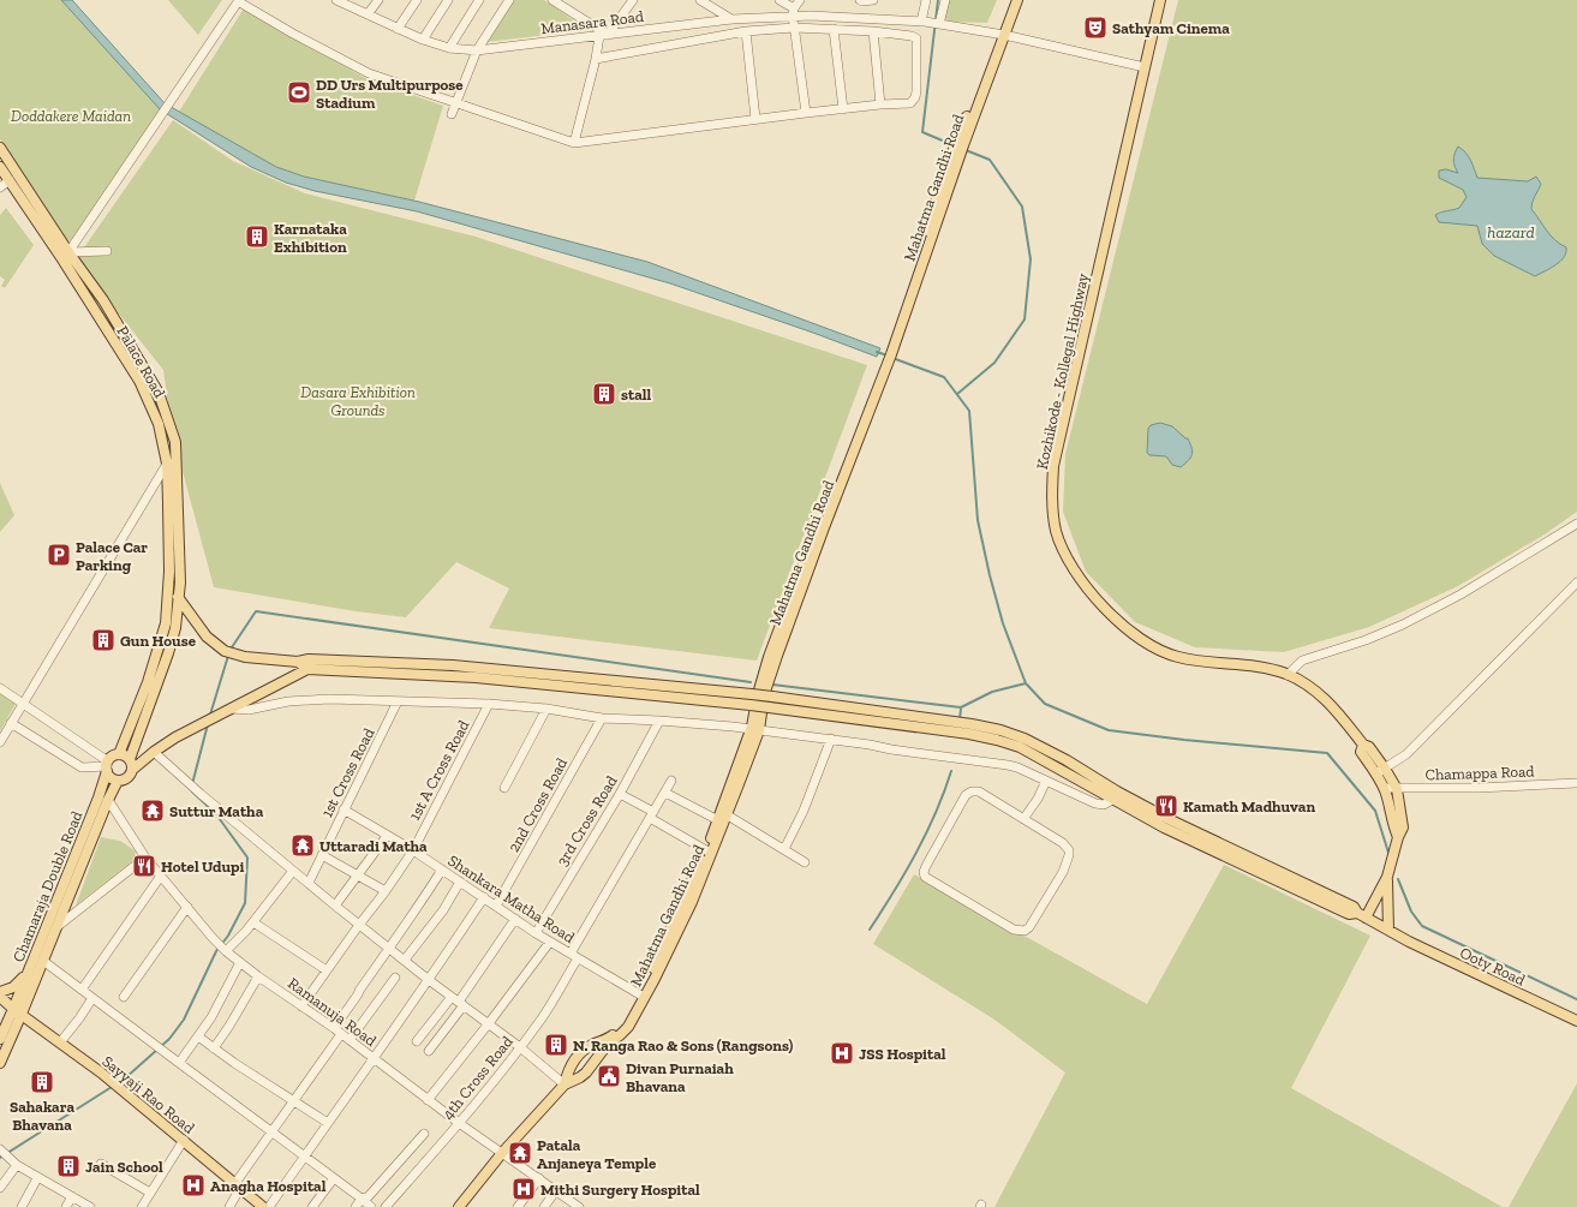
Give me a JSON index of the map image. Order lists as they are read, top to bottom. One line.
{"streets":{"main road":["Mahatma Gandhi Road","Palace Road","Kozhikode - Kollegal Highway","Chamaraja Double Road","Ooty Road","Sayyaji Rao Road"],"street":["Manasara Road","1st A Cross Road","1st Cross Road","Chamappa Road","2nd Cross Road","3rd Cross Road","Shankara Matha Road","Ramanuja Road","4th Cross Road"]},"crossings":[["Manasara Road","Mahatma Gandhi Road"],["Manasara Road","Kozhikode - Kollegal Highway"],["Mahatma Gandhi Road","Shankara Matha Road"],["Mahatma Gandhi Road","Ramanuja Road"],["Palace Road","Chamaraja Double Road"],["Kozhikode - Kollegal Highway","Chamappa Road"],["Kozhikode - Kollegal Highway","Ooty Road"],["1st A Cross Road","Shankara Matha Road"],["1st A Cross Road","Ramanuja Road"],["1st Cross Road","Shankara Matha Road"],["2nd Cross Road","Shankara Matha Road"],["3rd Cross Road","Shankara Matha Road"],["Chamaraja Double Road","Sayyaji Rao Road"],["Shankara Matha Road","4th Cross Road"],["Ramanuja Road","4th Cross Road"]],"water":["hazard"],"parks":["Doddakere Maidan","Dasara Exhibition Grounds"],"places":{"theatre":["Sathyam Cinema"],"sports":["DD Urs Multipurpose Stadium"],"building":["Karnataka Exhibition","stall","Gun House","N. Ranga Rao & Sons (Rangsons)","Sahakara Bhavana","Jain School"],"parking":["Palace Car Parking"],"restaurant":["Kamath Madhuvan","Hotel Udupi"],"temple":["Suttur Matha","Uttaradi Matha","Patala Anjaneya Temple"],"hospital":["JSS Hospital","Anagha Hospital","Mithi Surgery Hospital"],"public building":["Divan Purnaiah Bhavana"]}}
